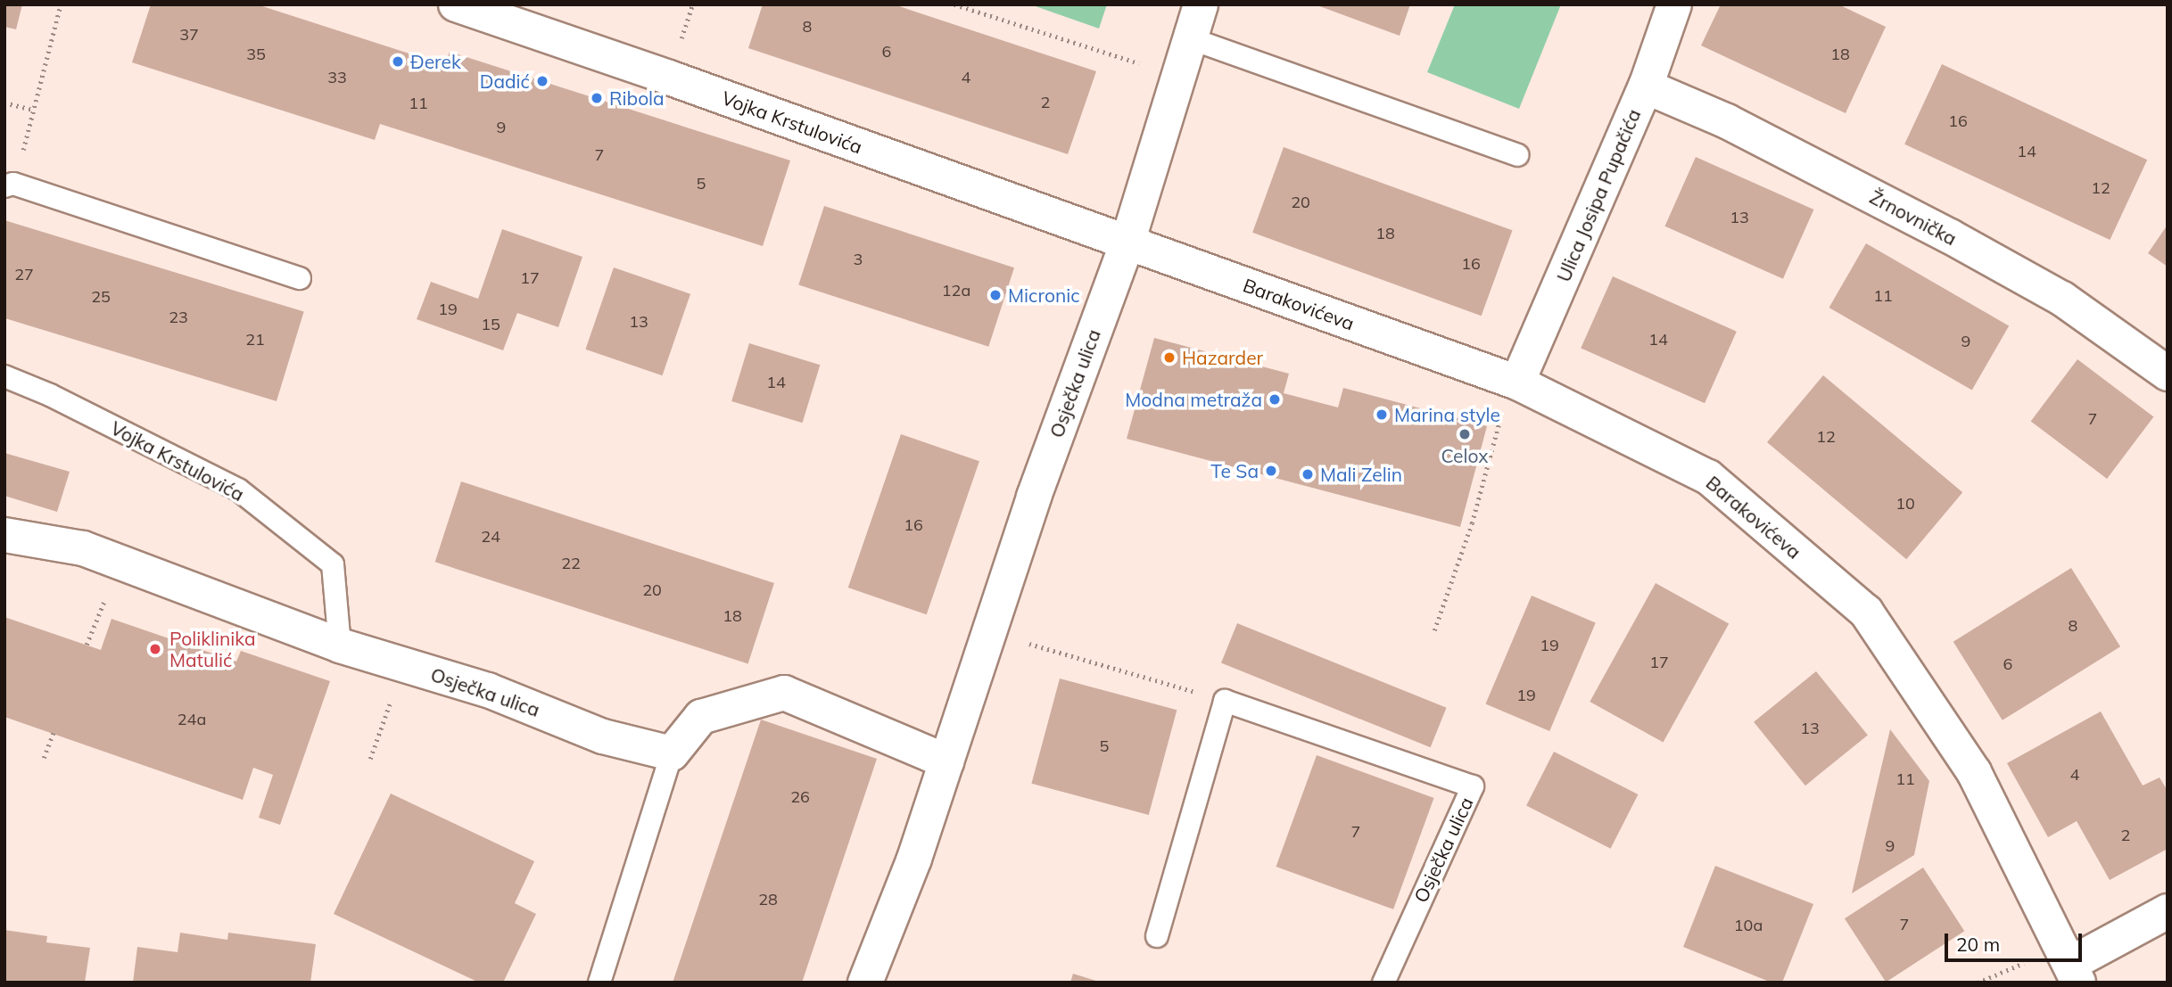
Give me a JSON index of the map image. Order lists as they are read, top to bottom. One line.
{"streets":{"street":["Vojka Krstulovića","Ulica Josipa Pupačića","Žrnovnička","Barakovićeva","Osječka ulica"]},"crossings":[["Vojka Krstulovića","Barakovićeva"],["Vojka Krstulovića","Osječka ulica"],["Ulica Josipa Pupačića","Žrnovnička"],["Ulica Josipa Pupačića","Barakovićeva"],["Barakovićeva","Osječka ulica"]],"places":["Đerek","Dadić","Ribola","Micronic","Hazarder","Modna metraža","Marina style","Celox","Te Sa","Mali Zelin","Poliklinika Matulić"],"house_numbers":["8","37","6","35","18","33","4","2","11","16","9","14","7","5","12","20","13","18","3","16","27","17","12a","11","25","19","23","13","15","21","14","9","14","7","12","10","16","24","22","20","18","8","19","17","6","19","24a","13","5","4","11","26","7","2","9","28","7","10a"],"scale_bar":"20 m"}
